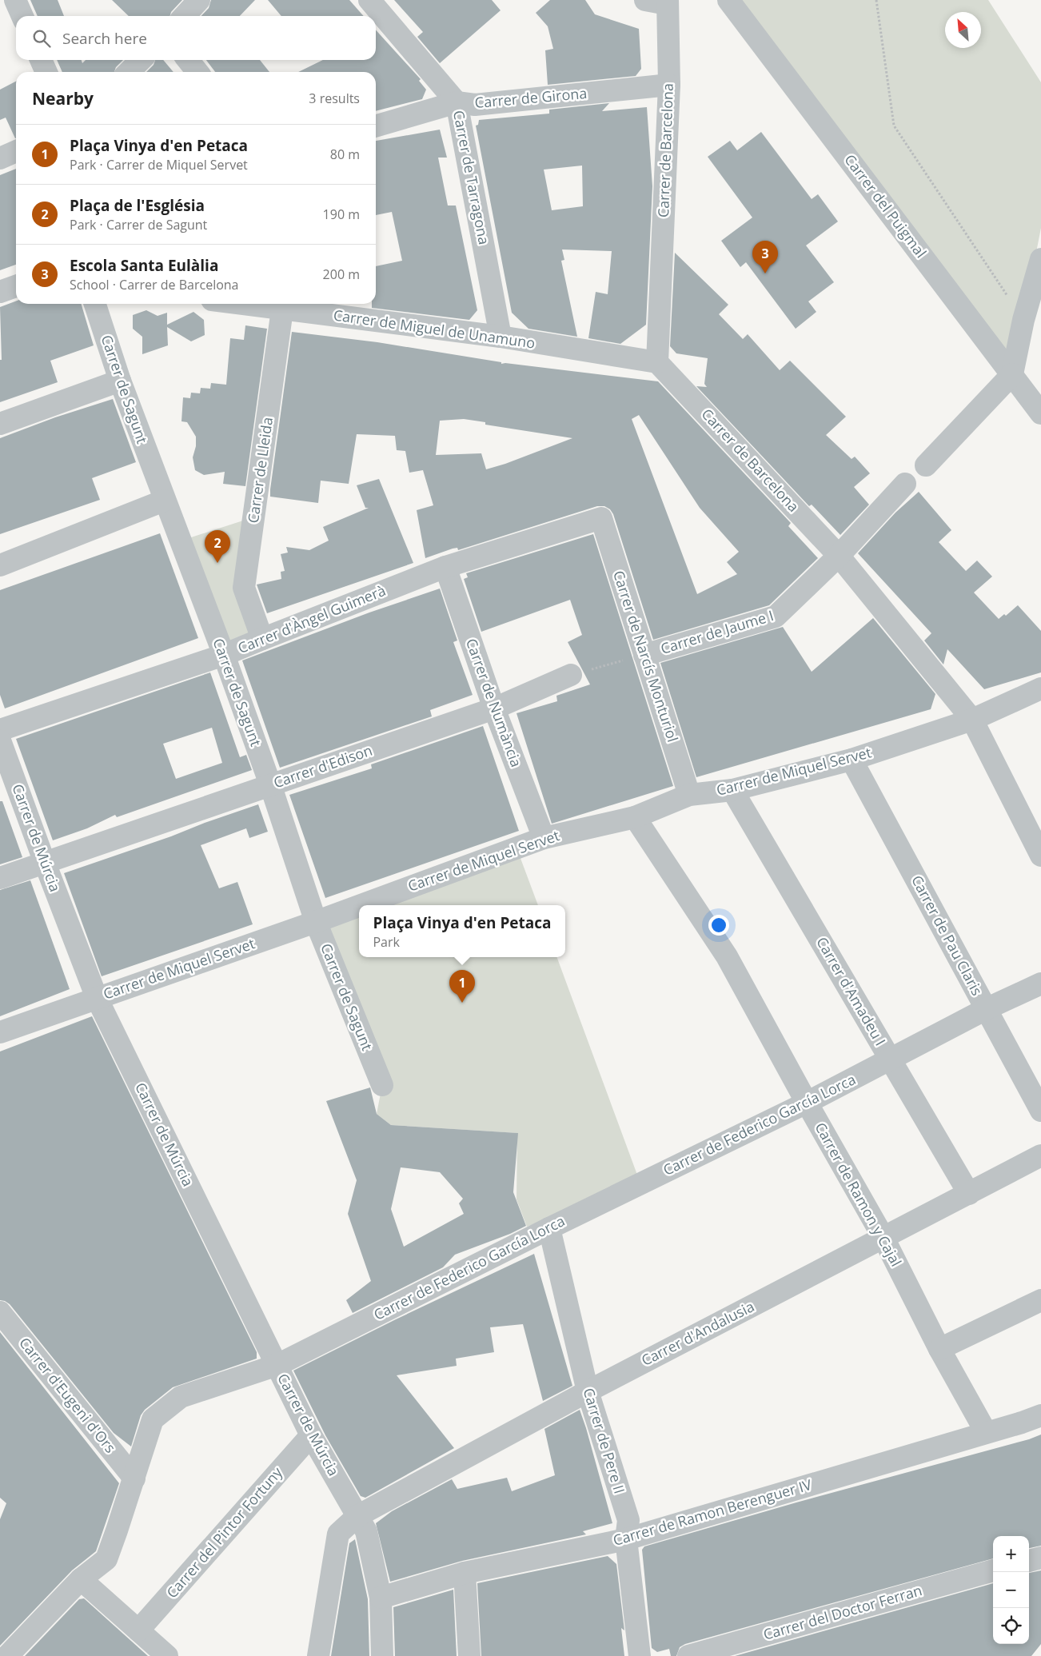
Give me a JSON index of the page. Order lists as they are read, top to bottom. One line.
{"streets":{"street":["Carrer de Girona","Carrer de Barcelona","Carrer de Tarragona","Carrer del Puigmal","Carrer de Miguel de Unamuno","Carrer de Sagunt","Carrer de Lleida","Carrer d'Àngel Guimerà","Carrer de Jaume I","Carrer de Narcís Monturiol","Carrer de Numància","Carrer d'Edison","Carrer de Miquel Servet","Carrer de Múrcia","Carrer de Pau Claris","Carrer d'Amadeu I","Carrer de Federico García Lorca","Carrer de Ramon y Cajal","Carrer d'Andalusia","Carrer d'Eugeni d'Ors","Carrer de Pere II","Carrer de Ramon Berenguer IV","Carrer del Pintor Fortuny","Carrer del Doctor Ferran"]},"crossings":[["Carrer de Girona","Carrer de Barcelona"],["Carrer de Girona","Carrer de Tarragona"],["Carrer de Barcelona","Carrer de Miguel de Unamuno"],["Carrer de Barcelona","Carrer de Jaume I"],["Carrer de Barcelona","Carrer de Miquel Servet"],["Carrer de Tarragona","Carrer de Miguel de Unamuno"],["Carrer de Miguel de Unamuno","Carrer de Lleida"],["Carrer de Sagunt","Carrer d'Àngel Guimerà"],["Carrer de Sagunt","Carrer d'Edison"],["Carrer de Sagunt","Carrer de Miquel Servet"],["Carrer de Lleida","Carrer d'Àngel Guimerà"],["Carrer d'Àngel Guimerà","Carrer de Narcís Monturiol"],["Carrer d'Àngel Guimerà","Carrer de Numància"],["Carrer de Jaume I","Carrer de Narcís Monturiol"],["Carrer de Narcís Monturiol","Carrer de Miquel Servet"],["Carrer de Numància","Carrer d'Edison"],["Carrer de Numància","Carrer de Miquel Servet"],["Carrer d'Edison","Carrer de Múrcia"],["Carrer de Miquel Servet","Carrer de Múrcia"],["Carrer de Miquel Servet","Carrer de Pau Claris"],["Carrer de Miquel Servet","Carrer d'Amadeu I"],["Carrer de Miquel Servet","Carrer de Ramon y Cajal"],["Carrer de Múrcia","Carrer de Federico García Lorca"],["Carrer de Múrcia","Carrer d'Andalusia"],["Carrer de Múrcia","Carrer de Ramon Berenguer IV"],["Carrer de Múrcia","Carrer del Pintor Fortuny"],["Carrer de Pau Claris","Carrer de Federico García Lorca"],["Carrer d'Amadeu I","Carrer de Federico García Lorca"],["Carrer d'Amadeu I","Carrer d'Andalusia"],["Carrer de Federico García Lorca","Carrer de Ramon y Cajal"],["Carrer de Federico García Lorca","Carrer d'Eugeni d'Ors"],["Carrer de Federico García Lorca","Carrer de Pere II"],["Carrer de Ramon y Cajal","Carrer d'Andalusia"],["Carrer de Ramon y Cajal","Carrer de Ramon Berenguer IV"],["Carrer d'Andalusia","Carrer de Pere II"],["Carrer de Pere II","Carrer de Ramon Berenguer IV"]],"north":"top left","page":{"search":"Search here","heading":["Nearby","3 results"],"list":[{"mark":"1","name":"Plaça Vinya d'en Petaca","note":"Park · Carrer de Miquel Servet","value":"80 m"},{"mark":"2","name":"Plaça de l'Església","note":"Park · Carrer de Sagunt","value":"190 m"},{"mark":"3","name":"Escola Santa Eulàlia","note":"School · Carrer de Barcelona","value":"200 m"}],"pins":["3","2","1"],"popup":["Plaça Vinya d'en Petaca","Park"],"map_buttons":["+","−"]}}
